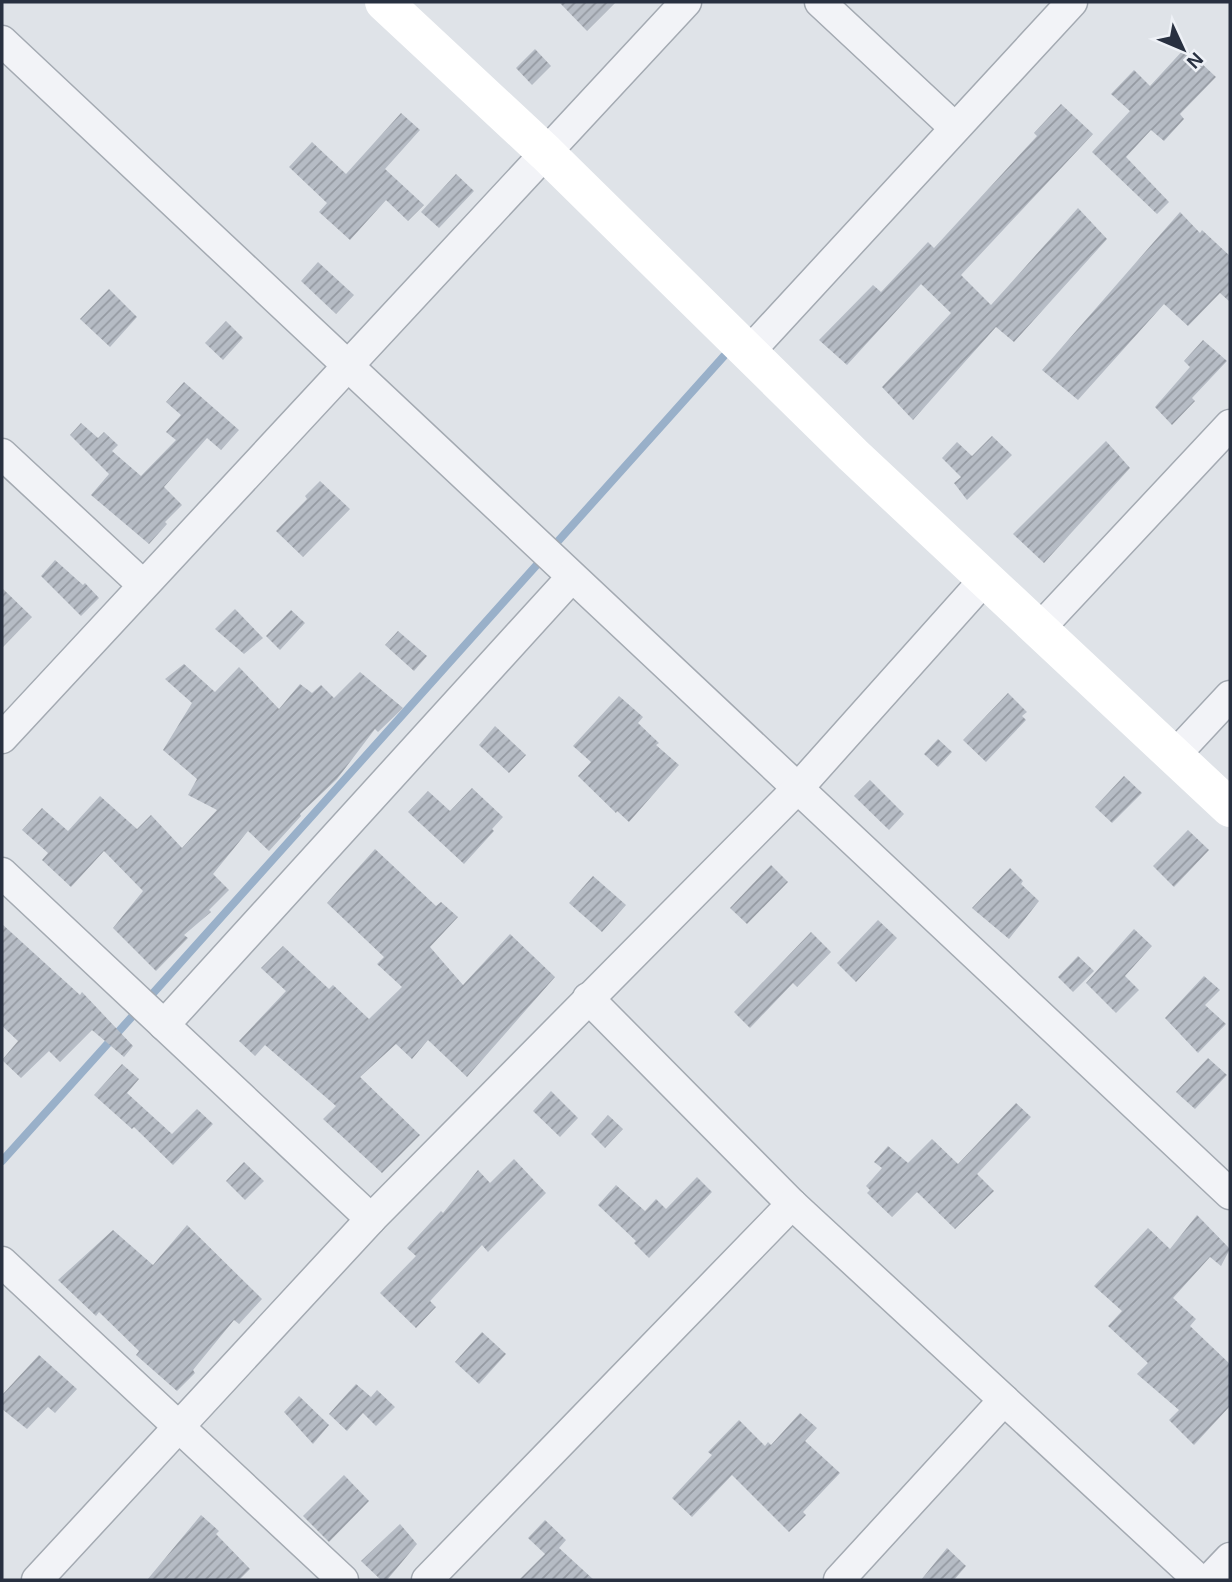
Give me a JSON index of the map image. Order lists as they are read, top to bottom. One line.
{"north":"bottom right"}
